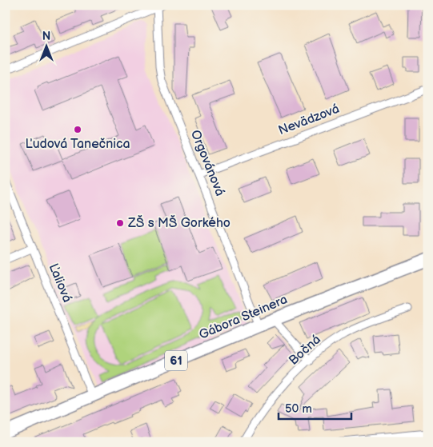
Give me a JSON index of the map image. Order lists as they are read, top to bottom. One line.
{"streets":{"main road":["Gábora Steinera","61"],"street":["Nevädzová","Orgovánová","Ľaliová","Bočná"]},"crossings":[["Nevädzová","Orgovánová"],["Orgovánová","Gábora Steinera"],["Ľaliová","Gábora Steinera"]],"places":["Ľudová Tanečnica","ZŠ s MŠ Gorkého"],"scale_bar":"50 m","north":"top"}
